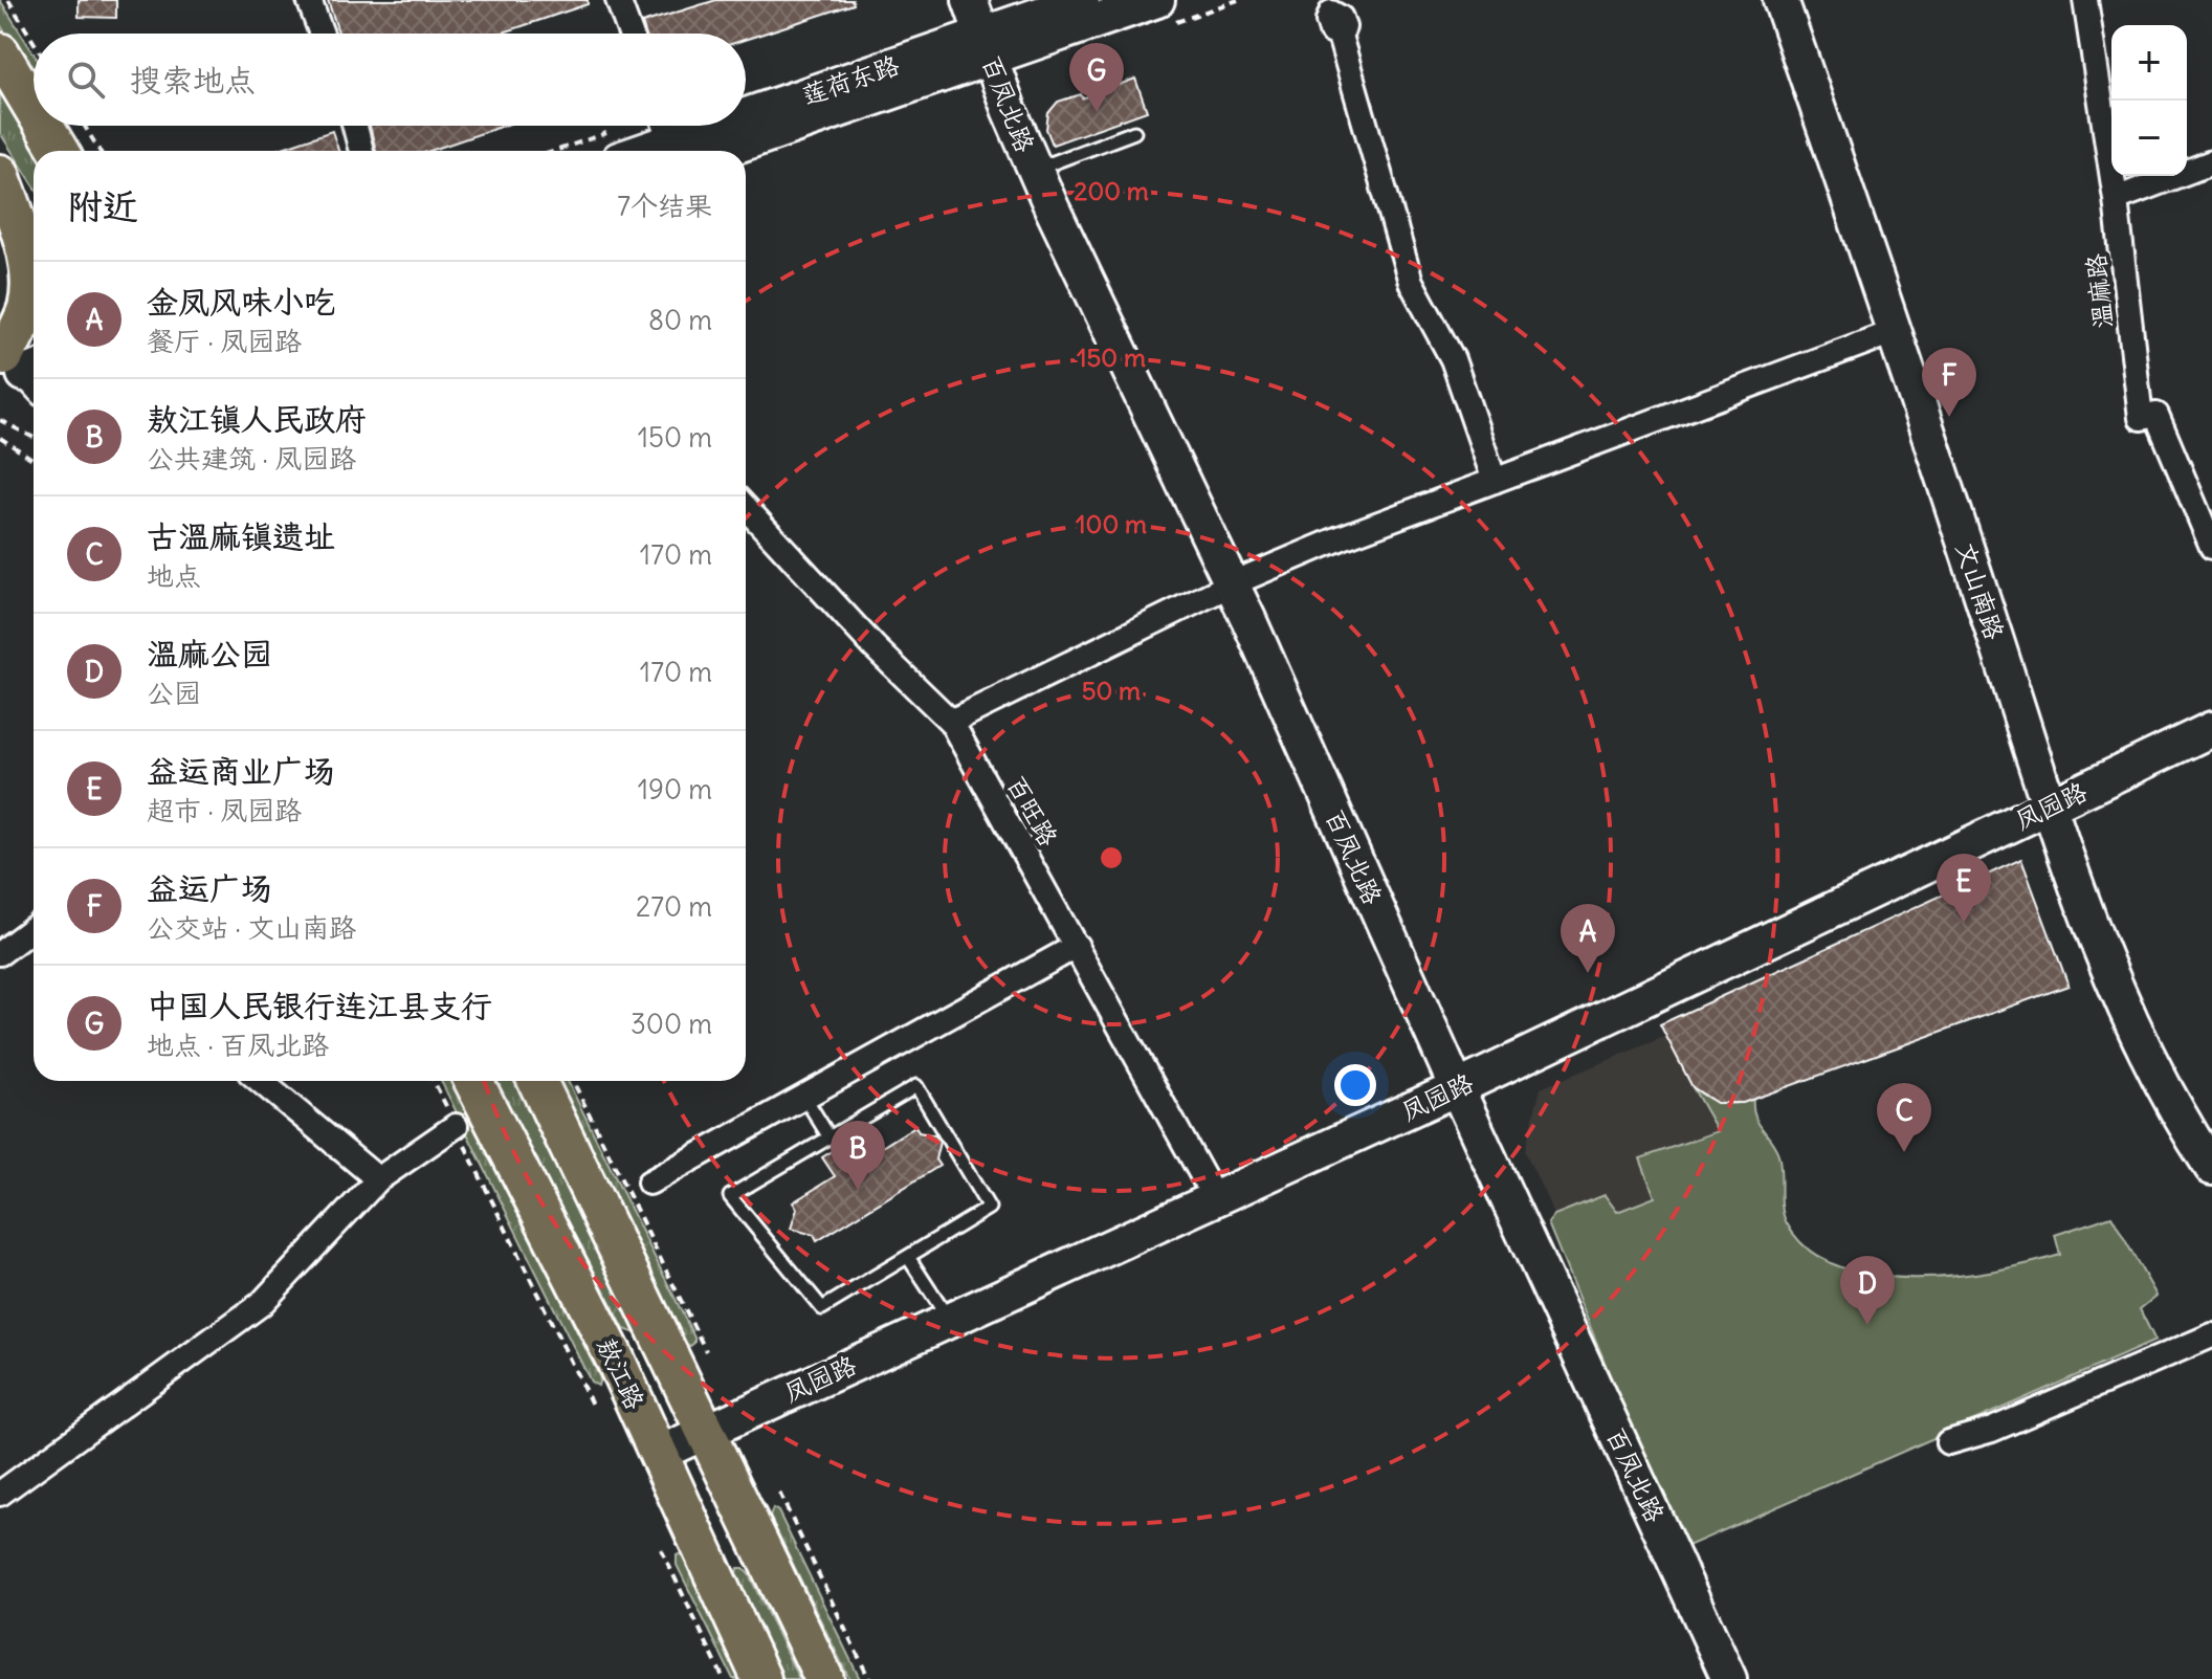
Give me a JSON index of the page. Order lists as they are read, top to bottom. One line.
{"streets":{"main road":["敖江路"],"street":["莲荷东路","百凤北路","温麻路","文山南路","凤园路","百旺路"]},"crossings":[["莲荷东路","百凤北路"],["百凤北路","凤园路"],["文山南路","凤园路"],["凤园路","百旺路"],["凤园路","敖江路"]],"page":{"map_buttons":["+","−"],"search":"搜索地点","pins":["G","F","E","A","C","B","D"],"heading":["附近","7个结果"],"list":[{"mark":"A","name":"金凤风味小吃","note":"餐厅 · 凤园路","value":"80 m"},{"mark":"B","name":"敖江镇人民政府","note":"公共建筑 · 凤园路","value":"150 m"},{"mark":"C","name":"古温麻镇遗址","note":"地点","value":"170 m"},{"mark":"D","name":"温麻公园","note":"公园","value":"170 m"},{"mark":"E","name":"益运商业广场","note":"超市 · 凤园路","value":"190 m"},{"mark":"F","name":"益运广场","note":"公交站 · 文山南路","value":"270 m"},{"mark":"G","name":"中国人民银行连江县支行","note":"地点 · 百凤北路","value":"300 m"}]},"rings":["200 m","150 m","100 m","50 m"]}
